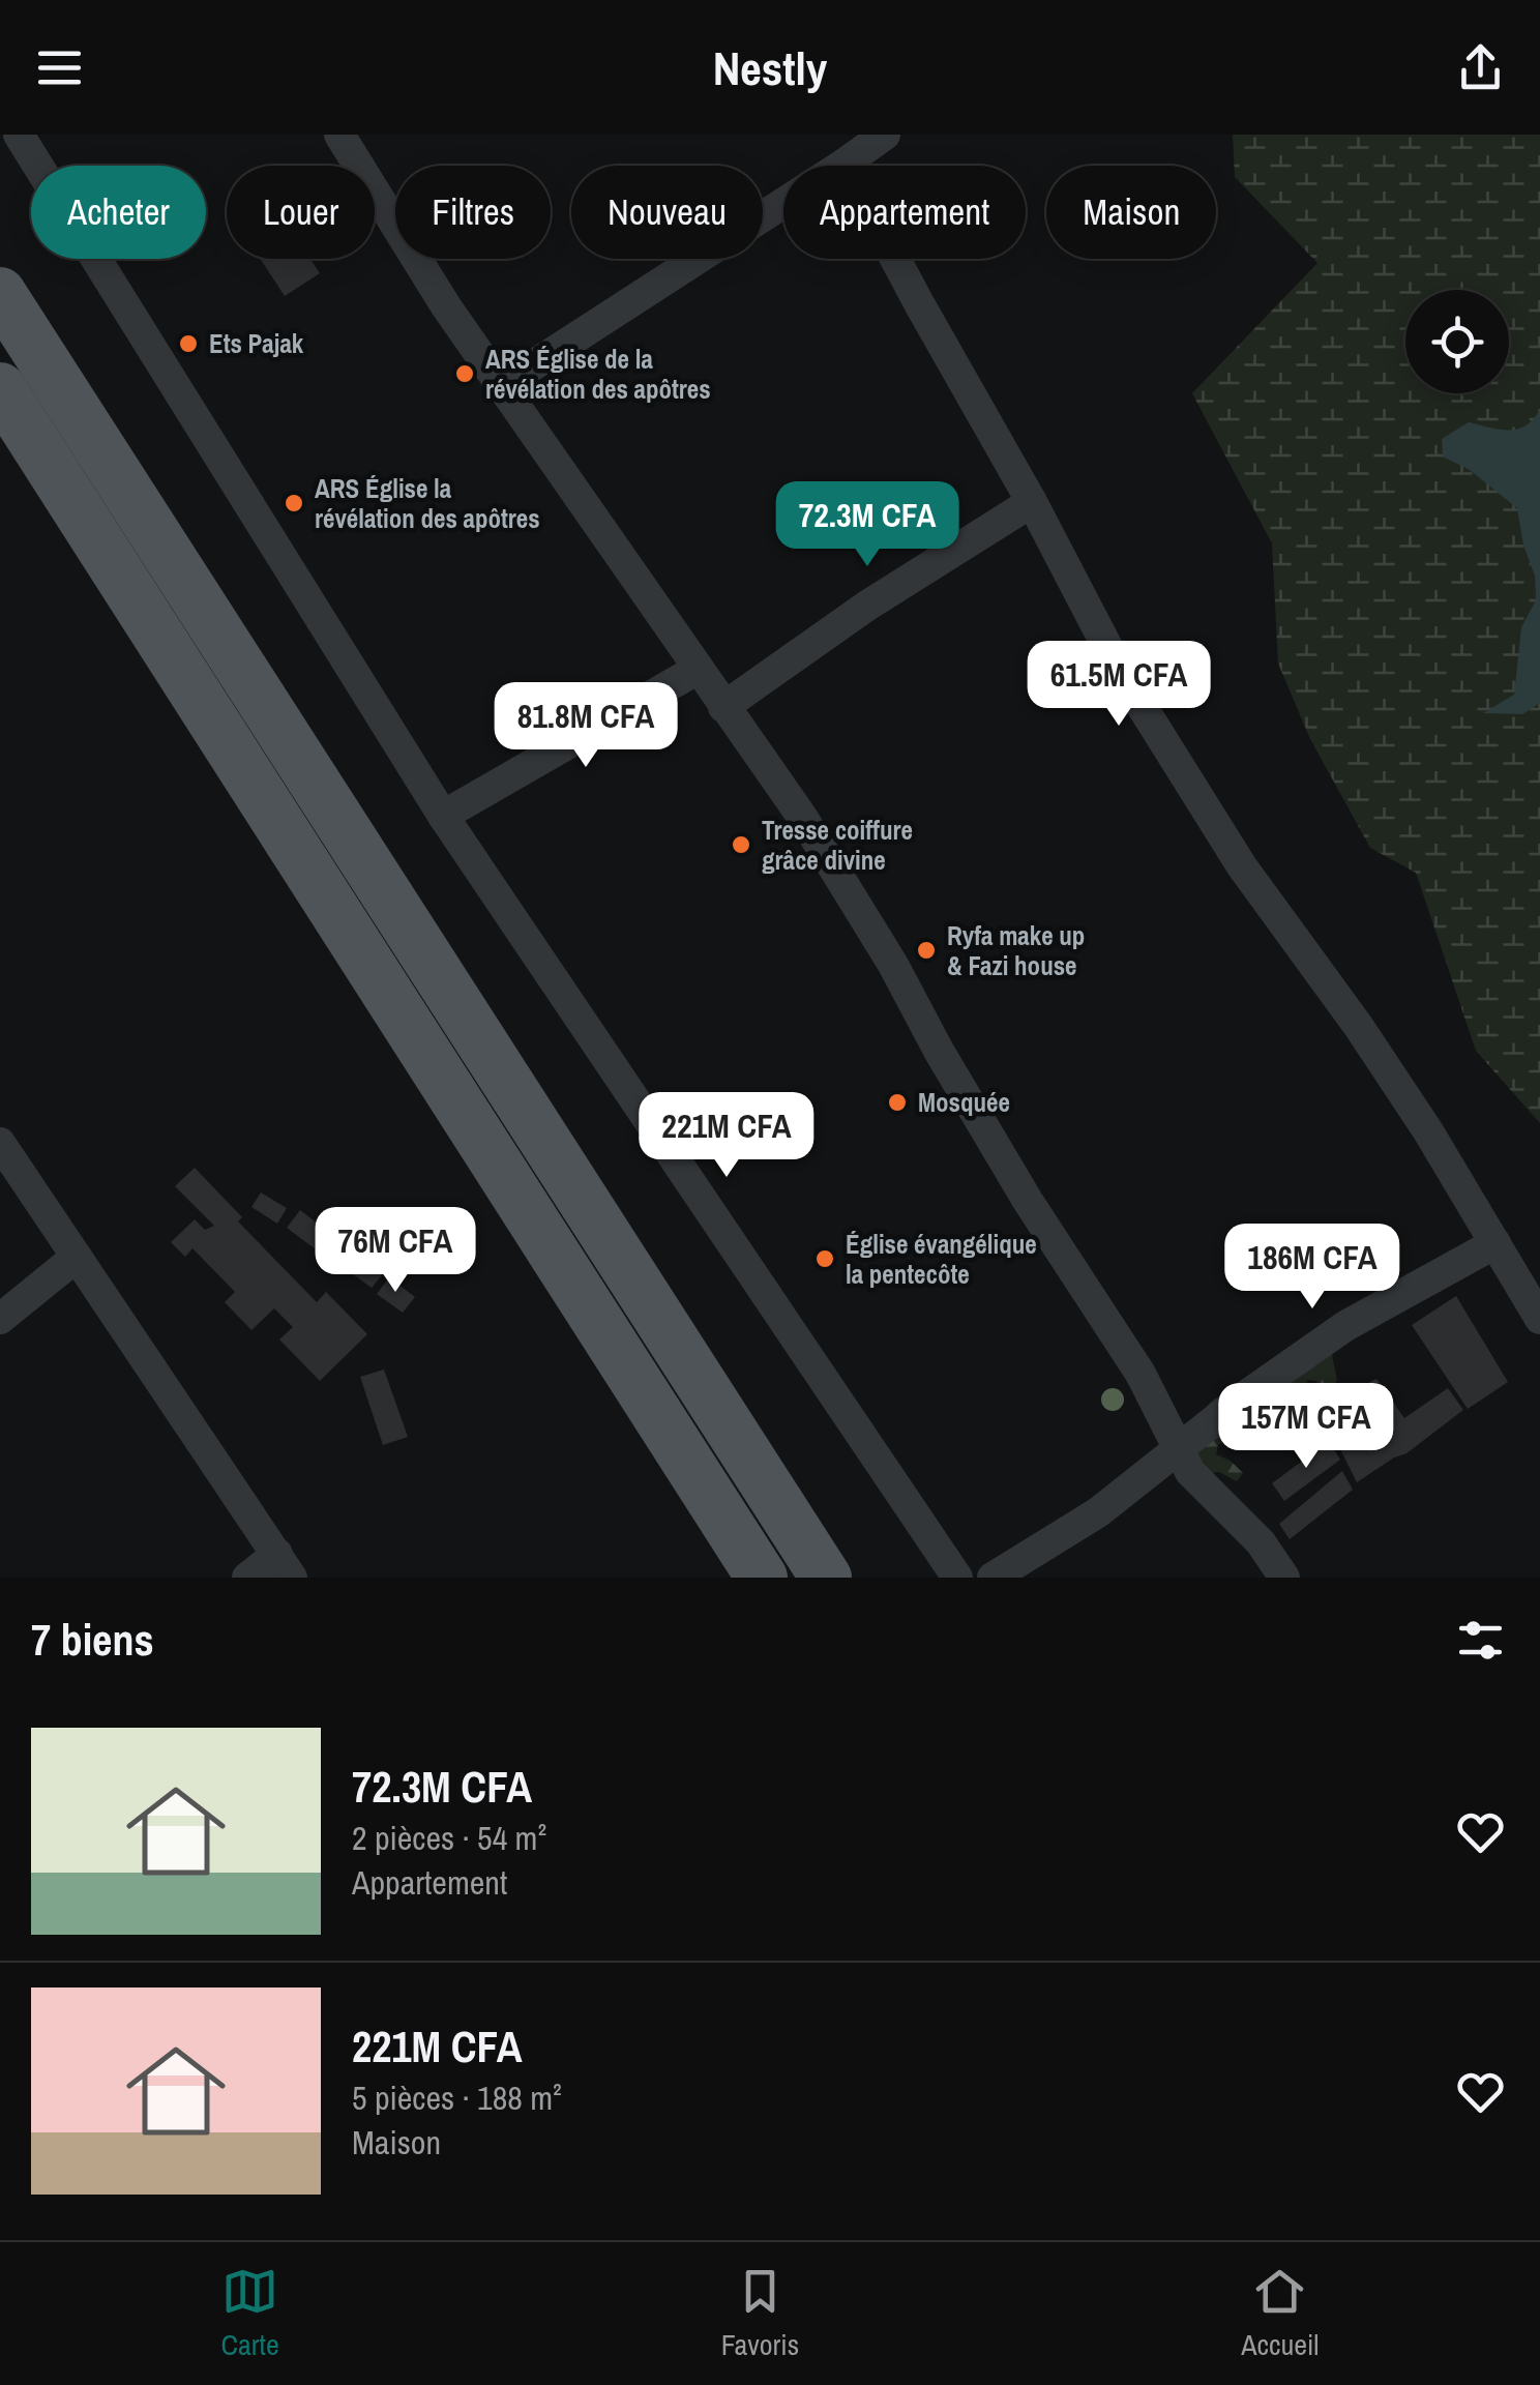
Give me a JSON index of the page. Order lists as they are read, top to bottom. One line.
{"places":["Ets Pajak","ARS Église de la révélation des apôtres","ARS Église la révélation des apôtres","Tresse coiffure grâce divine","Ryfa make up & Fazi house","Mosquée","Église évangélique la pentecôte"],"page":{"header":"Nestly","chip":["Acheter","Louer","Filtres","Nouveau","Appartement","Maison"],"price":["72.3M CFA","61.5M CFA","81.8M CFA","221M CFA","76M CFA","186M CFA","157M CFA"],"heading":"7 biens","list":[{"name":"72.3M CFA","note":"2 pièces · 54 m² · Appartement"},{"name":"221M CFA","note":"5 pièces · 188 m² · Maison"}],"tabs":["Carte","Favoris","Accueil"]}}
